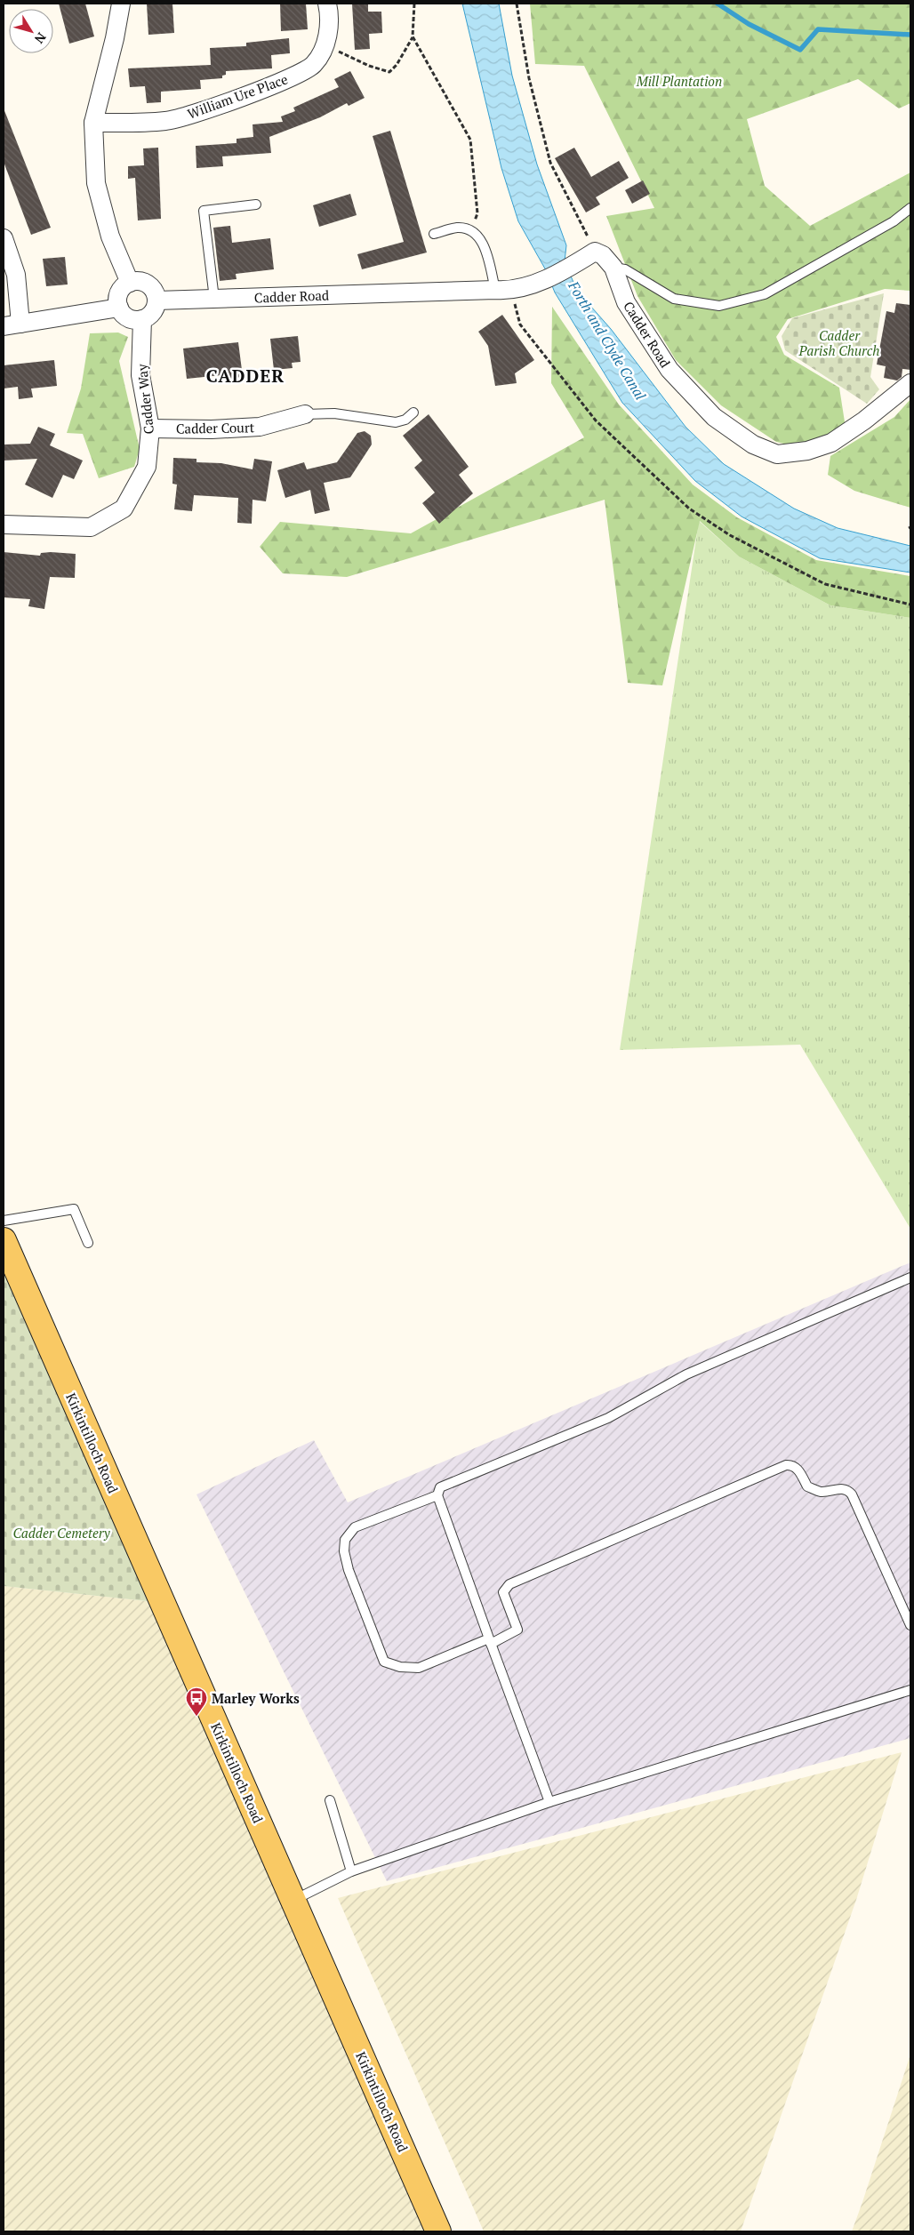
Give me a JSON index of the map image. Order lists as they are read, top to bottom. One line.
{"streets":{"main road":["Kirkintilloch Road"],"street":["William Ure Place","Cadder Road","Cadder Way","Cadder Court"]},"crossings":[["Cadder Road","Cadder Way"],["Cadder Way","Cadder Court"]],"districts":["CADDER"],"water":["Forth and Clyde Canal"],"parks":["Mill Plantation","Cadder Parish Church","Cadder Cemetery"],"places":{"bus stop":["Marley Works"]},"north":"bottom right"}
